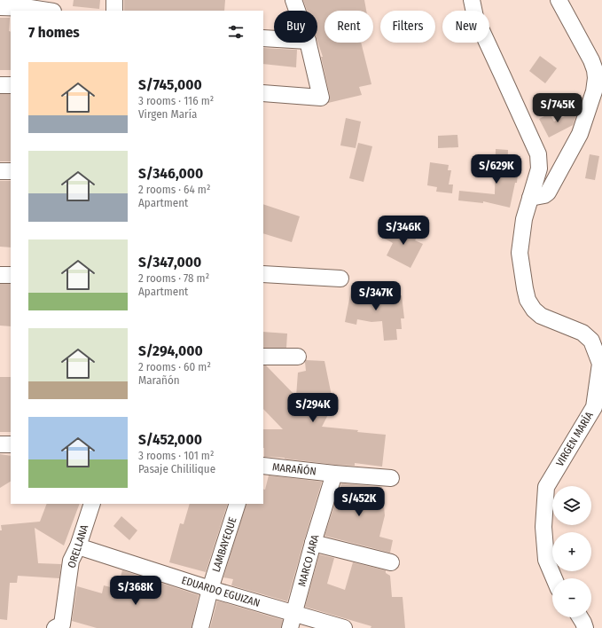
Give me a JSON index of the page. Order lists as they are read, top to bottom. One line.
{"streets":{"street":["VIRGEN MARÍA","MARAÑÓN","LAMBAYEQUE","ORELLANA","MARCO JARA","EDUARDO EGUIZAN"]},"crossings":[["MARAÑÓN","MARCO JARA"],["LAMBAYEQUE","EDUARDO EGUIZAN"],["ORELLANA","EDUARDO EGUIZAN"],["MARCO JARA","EDUARDO EGUIZAN"]],"page":{"chip":["Buy","Rent","Filters","New"],"heading":"7 homes","list":[{"name":"S/745,000","note":"3 rooms · 116 m² · Virgen María"},{"name":"S/346,000","note":"2 rooms · 64 m² · Apartment"},{"name":"S/347,000","note":"2 rooms · 78 m² · Apartment"},{"name":"S/294,000","note":"2 rooms · 60 m² · Marañón"},{"name":"S/452,000","note":"3 rooms · 101 m² · Pasaje Chililique"}],"price":["S/745K","S/629K","S/346K","S/347K","S/294K","S/452K","S/368K"],"map_buttons":["+","−"]}}
